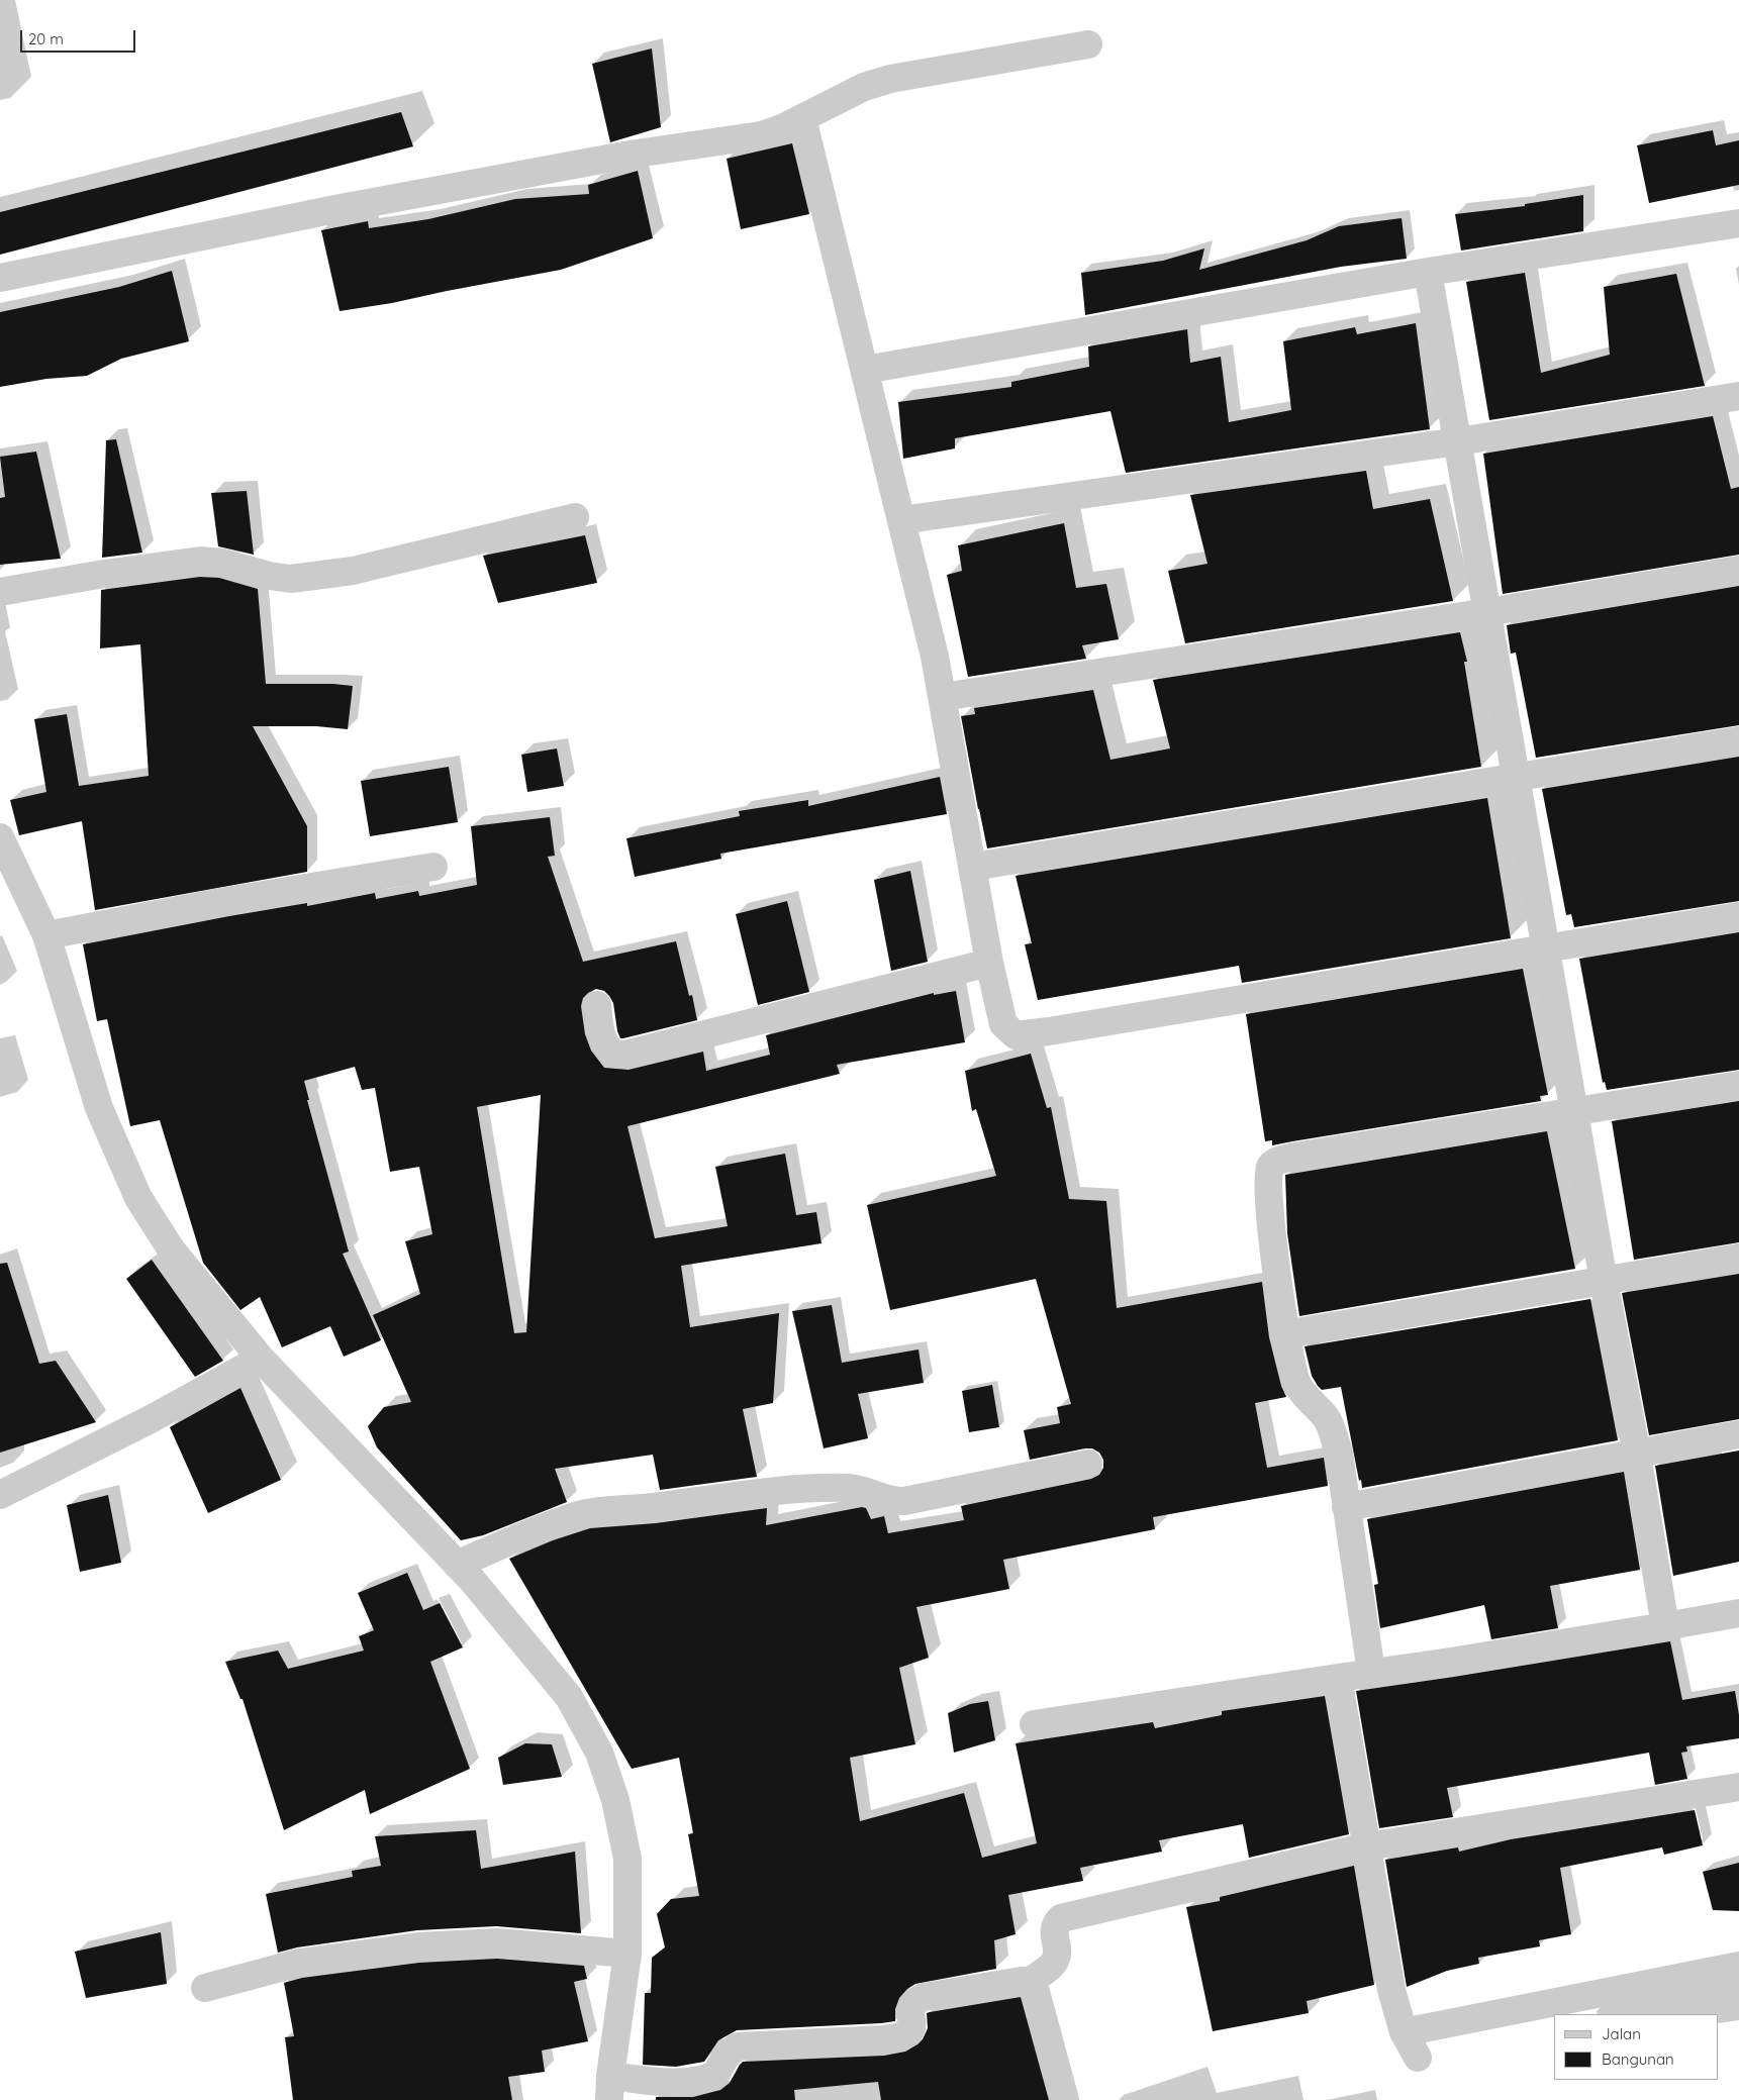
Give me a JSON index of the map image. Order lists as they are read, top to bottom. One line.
{"legend":["Jalan","Bangunan"],"scale_bar":"20 m"}
